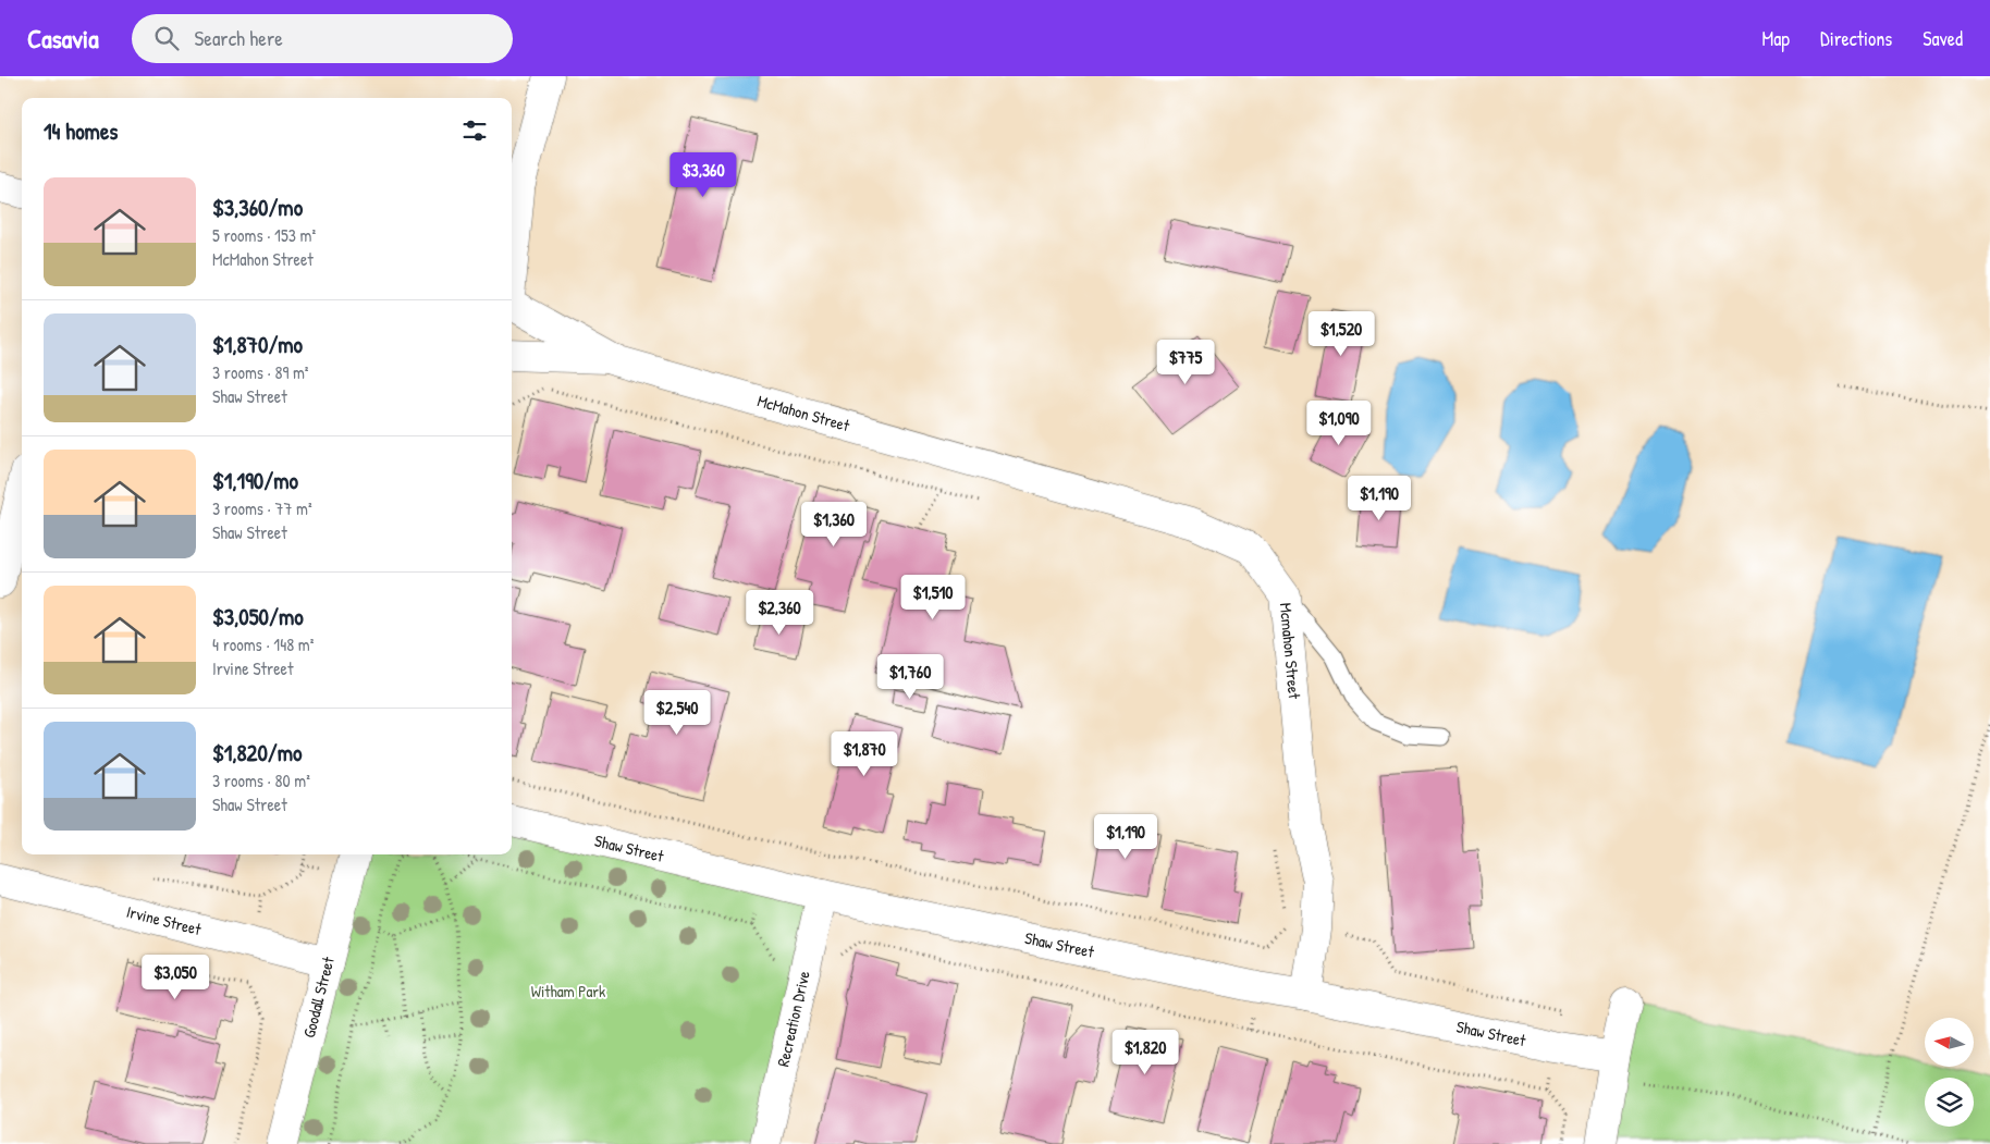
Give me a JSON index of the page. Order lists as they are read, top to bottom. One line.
{"streets":{"street":["McMahon Street","Mcmahon Street","Shaw Street","Irvine Street","Goodall Street","Recreation Drive"]},"crossings":[["McMahon Street","Mcmahon Street"],["Mcmahon Street","Shaw Street"],["Shaw Street","Recreation Drive"],["Irvine Street","Goodall Street"]],"parks":["Witham Park"],"north":"left","page":{"header":"Casavia","search":"Search here","nav":["Map","Directions","Saved"],"heading":"14 homes","price":["$3,360","$1,520","$775","$1,090","$1,190","$1,360","$1,510","$2,360","$1,760","$2,540","$1,870","$1,190","$3,050","$1,820"],"list":[{"name":"$3,360/mo","note":"5 rooms · 153 m² · McMahon Street"},{"name":"$1,870/mo","note":"3 rooms · 89 m² · Shaw Street"},{"name":"$1,190/mo","note":"3 rooms · 77 m² · Shaw Street"},{"name":"$3,050/mo","note":"4 rooms · 148 m² · Irvine Street"},{"name":"$1,820/mo","note":"3 rooms · 80 m² · Shaw Street"}]}}
